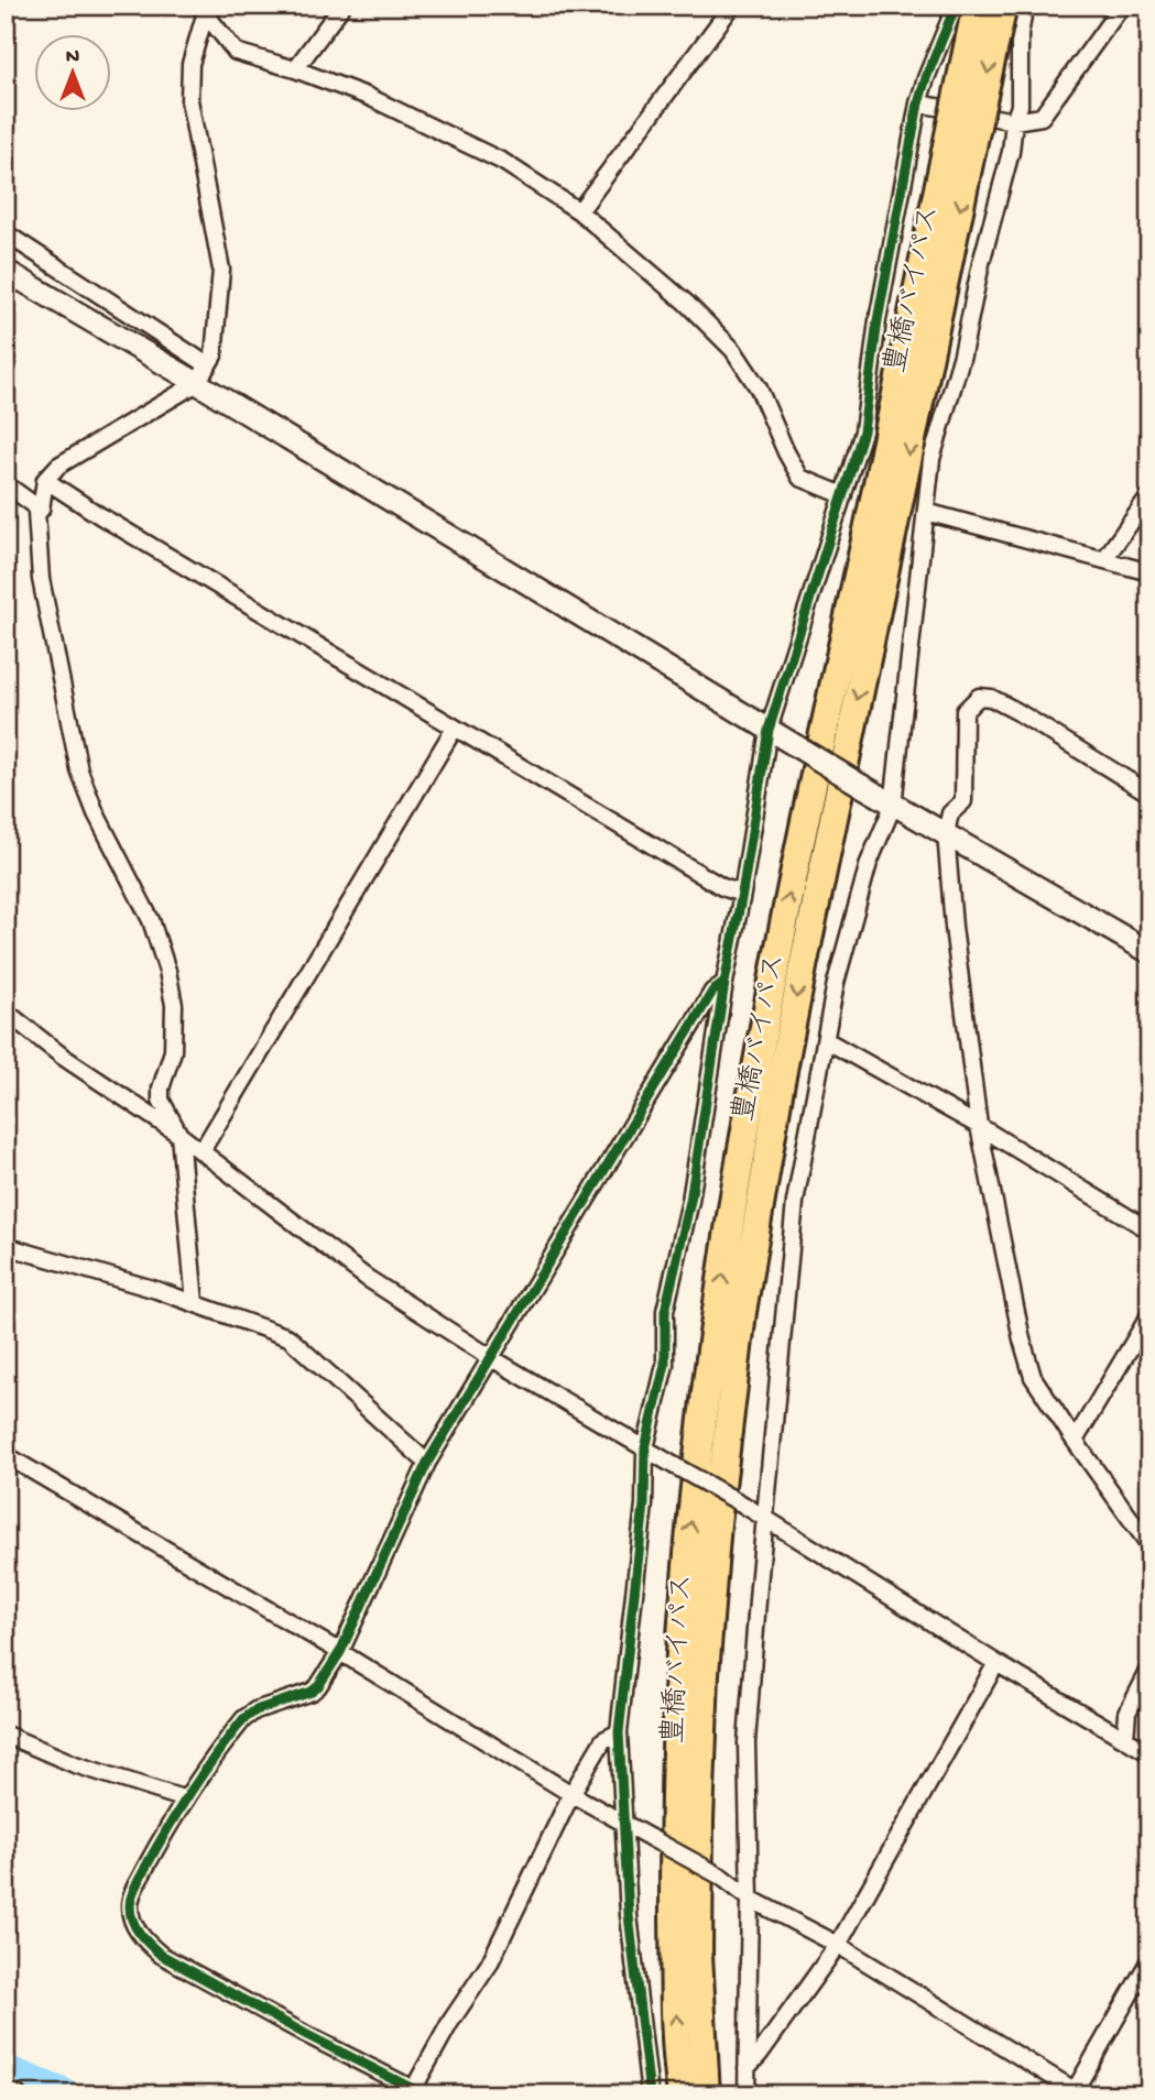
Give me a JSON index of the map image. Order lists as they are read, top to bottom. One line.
{"streets":{"highway":["豊橋バイパス"]},"north":"top"}
